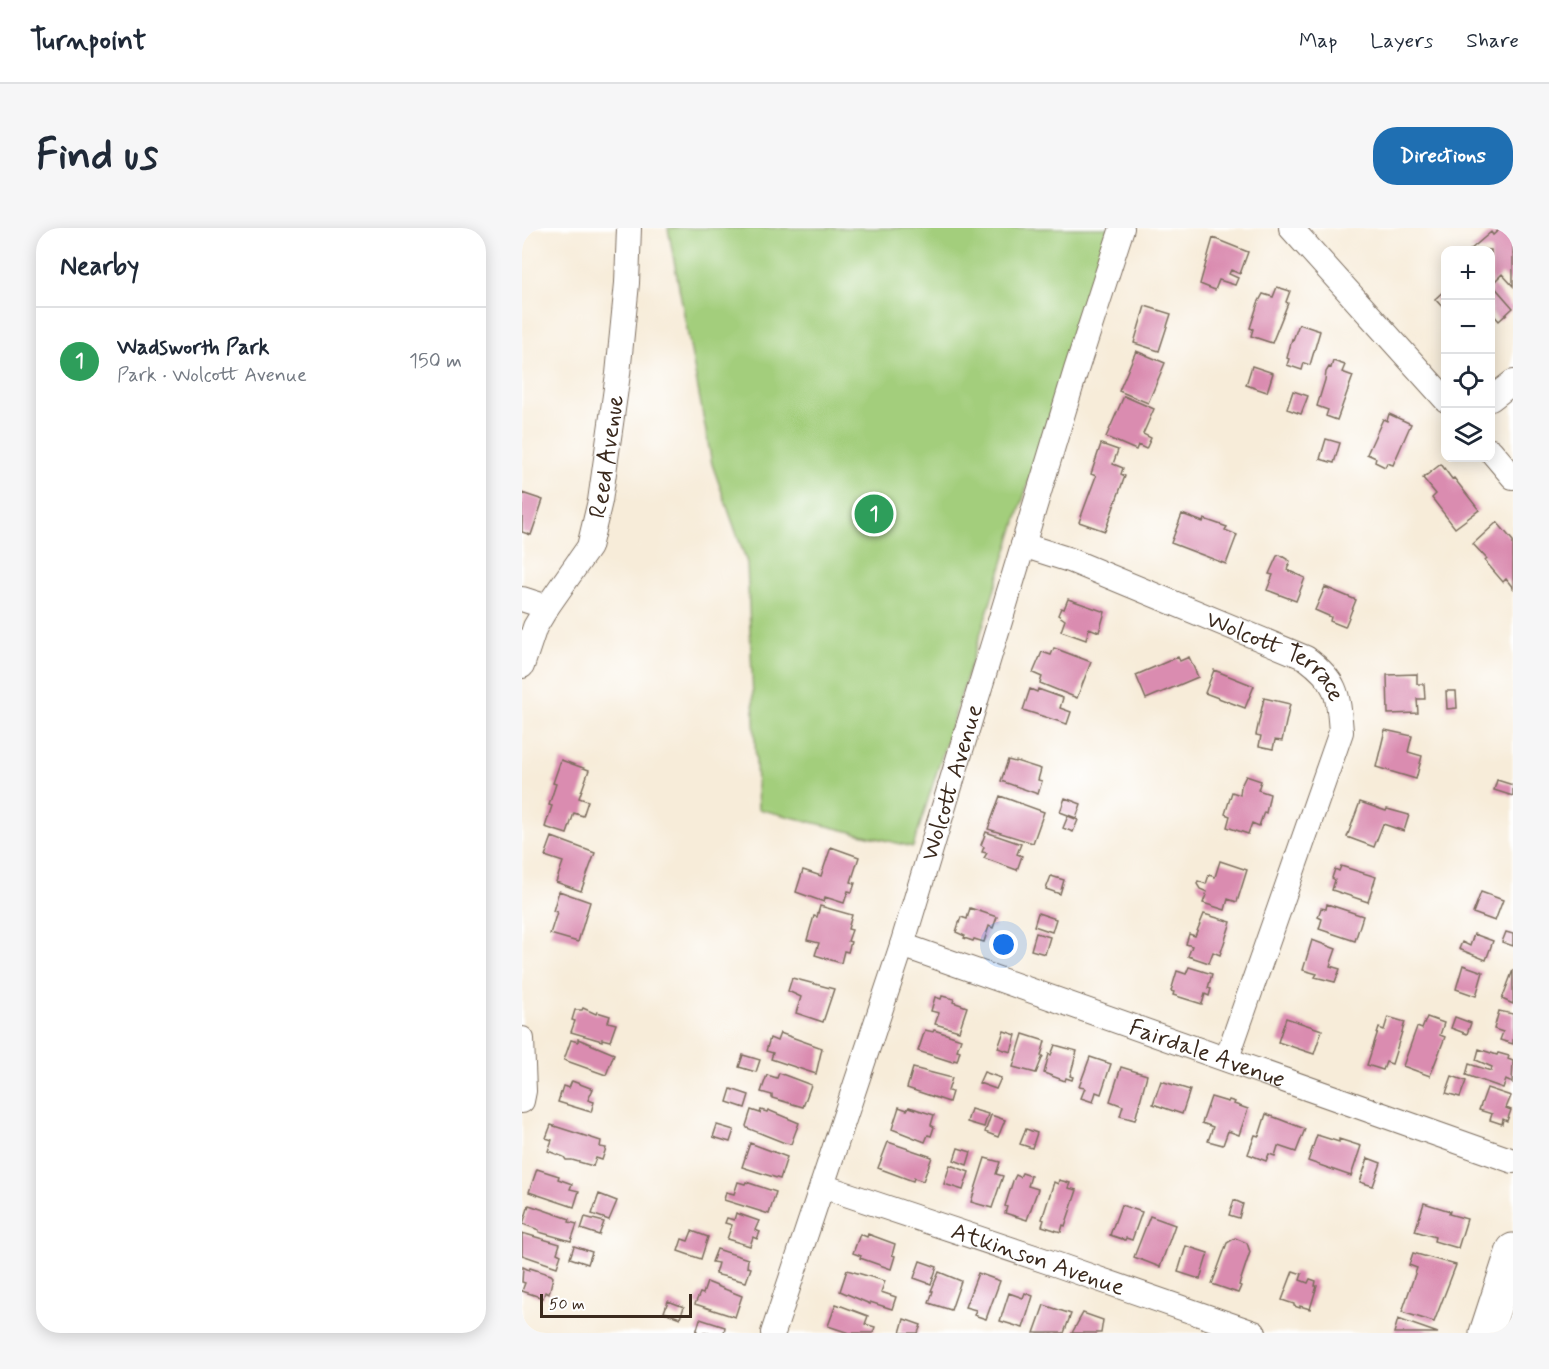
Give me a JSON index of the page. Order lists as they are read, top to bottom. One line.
{"streets":{"street":["Reed Avenue","Wolcott Terrace","Wolcott Avenue","Fairdale Avenue","Atkinson Avenue"]},"crossings":[["Wolcott Terrace","Wolcott Avenue"],["Wolcott Terrace","Fairdale Avenue"],["Wolcott Avenue","Fairdale Avenue"],["Wolcott Avenue","Atkinson Avenue"]],"scale_bar":"50 m","page":{"header":"Turnpoint","nav":["Map","Layers","Share"],"buttons":"Directions","title":"Find us","heading":"Nearby","map_buttons":["+","−"],"list":[{"mark":"1","name":"Wadsworth Park","note":"Park · Wolcott Avenue","value":"150 m"}],"pins":"1","scale":"50 m"}}
